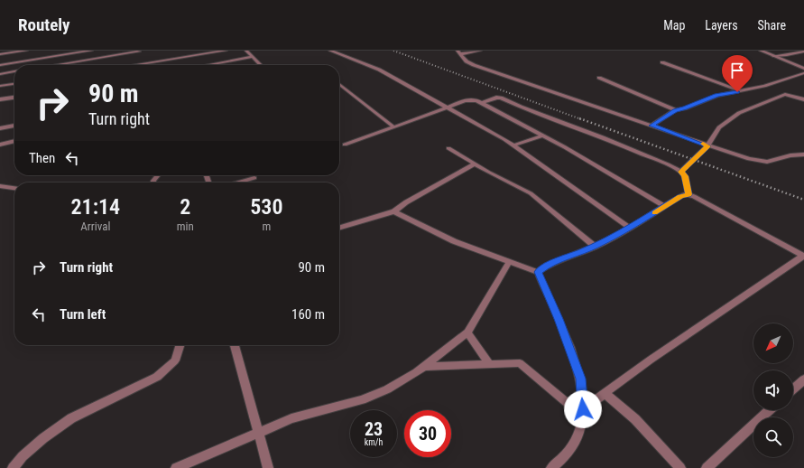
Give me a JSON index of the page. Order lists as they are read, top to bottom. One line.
{"north":"bottom left","page":{"header":"Routely","nav":["Map","Layers","Share"],"turn":["90 m","Turn right"],"then":"Then","eta":["21:14","Arrival","2","min","530","m"],"list":[{"name":"Turn right","value":"90 m"},{"name":"Turn left","value":"160 m"}],"speed":"23 km/h","limit":"30"}}
